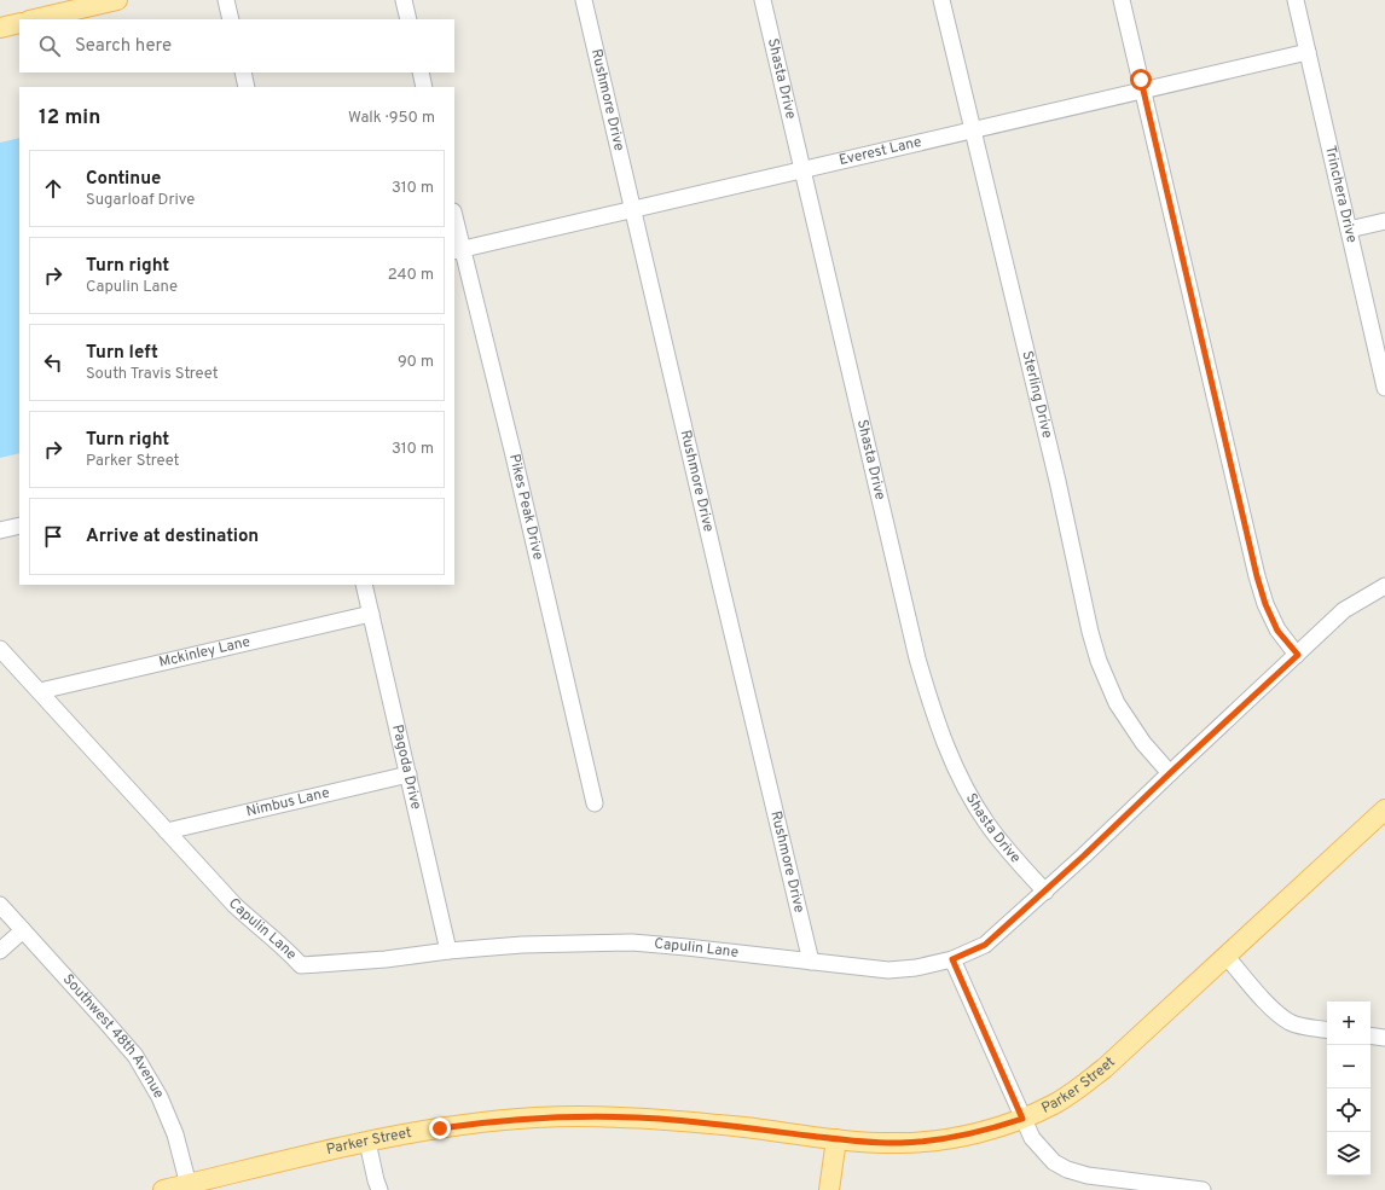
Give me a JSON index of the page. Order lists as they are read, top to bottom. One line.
{"streets":{"main road":["Parker Street"],"street":["Shasta Drive","Rushmore Drive","Everest Lane","Trinchera Drive","Sterling Drive","Pikes Peak Drive","Mckinley Lane","Pagoda Drive","Nimbus Lane","Capulin Lane","Southwest 48th Avenue"]},"crossings":[["Shasta Drive","Everest Lane"],["Shasta Drive","Capulin Lane"],["Rushmore Drive","Everest Lane"],["Rushmore Drive","Capulin Lane"],["Everest Lane","Trinchera Drive"],["Everest Lane","Sterling Drive"],["Everest Lane","Pikes Peak Drive"],["Sterling Drive","Capulin Lane"],["Mckinley Lane","Pagoda Drive"],["Mckinley Lane","Capulin Lane"],["Pagoda Drive","Nimbus Lane"],["Pagoda Drive","Capulin Lane"],["Nimbus Lane","Capulin Lane"],["Southwest 48th Avenue","Parker Street"]],"page":{"search":"Search here","heading":["12 min","Walk · 950 m"],"list":[["Continue","Sugarloaf Drive","310 m"],["Turn right","Capulin Lane","240 m"],["Turn left","South Travis Street","90 m"],["Turn right","Parker Street","310 m"],"Arrive at destination"],"map_buttons":["+","−"]}}
